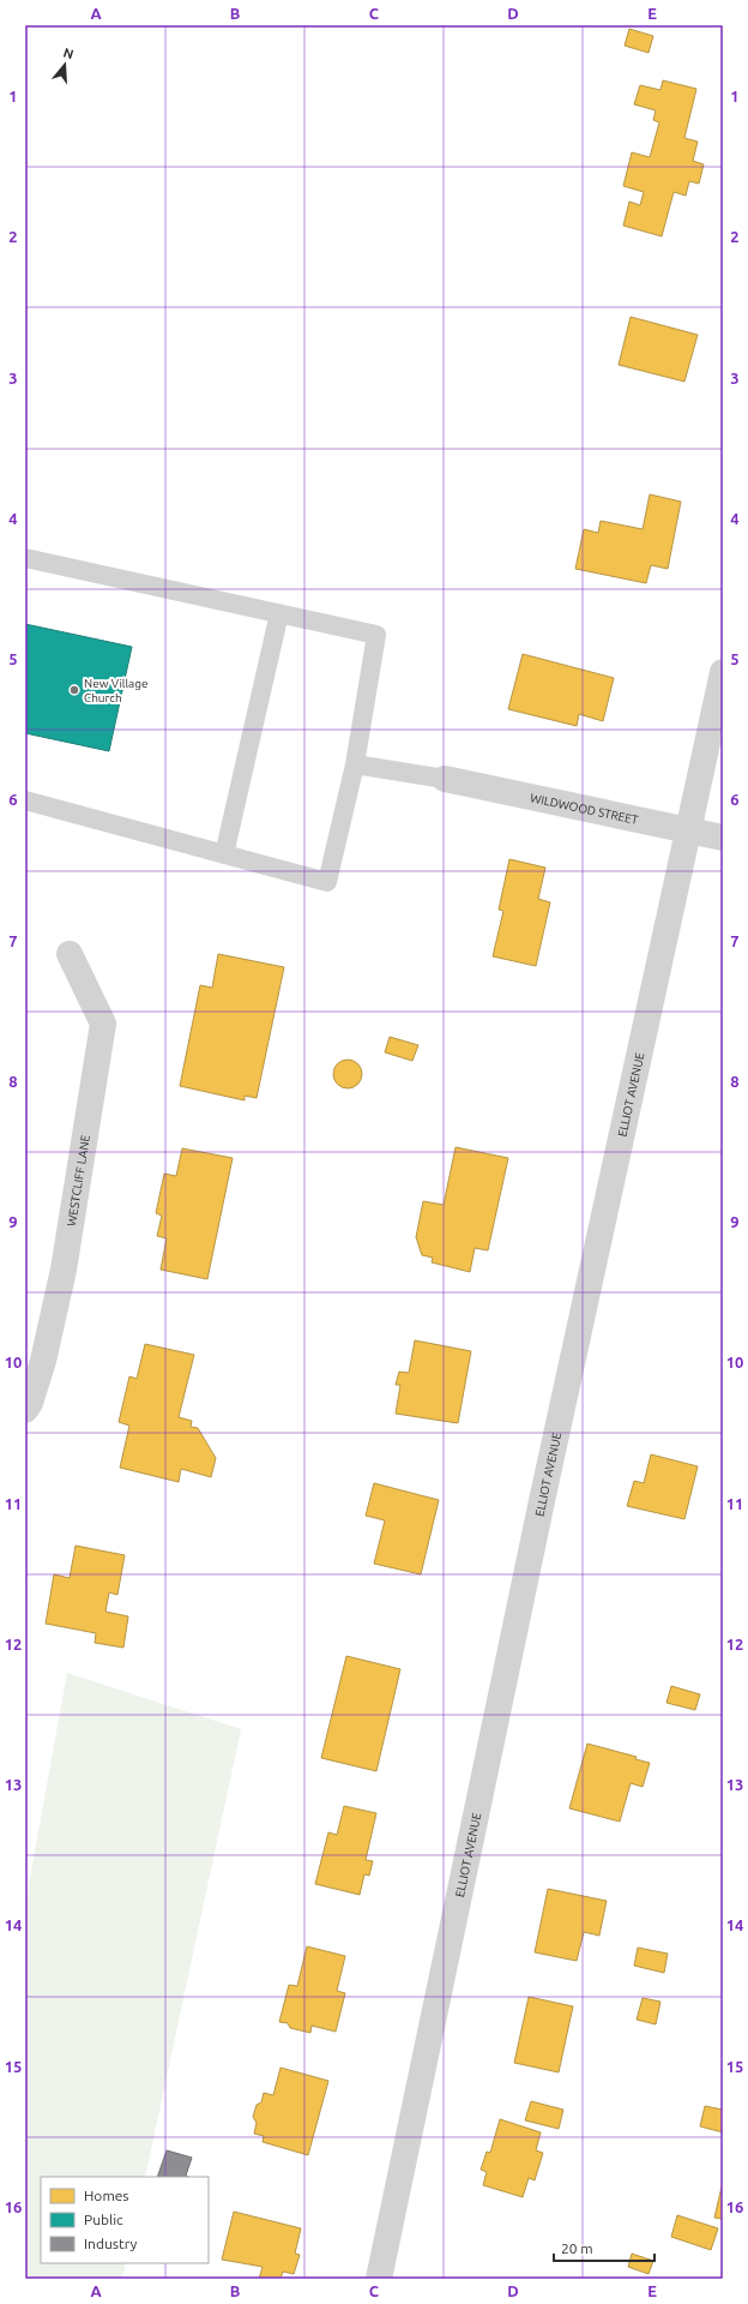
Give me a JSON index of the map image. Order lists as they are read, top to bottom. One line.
{"streets":{"street":["WILDWOOD STREET","ELLIOT AVENUE","WESTCLIFF LANE"]},"crossings":[["WILDWOOD STREET","ELLIOT AVENUE"]],"places":["New Village Church"],"legend":["Homes","Public","Industry"],"scale_bar":"20 m","north":"top","grid":{"columns":["A","B","C","D","E"],"rows":["1","2","3","4","5","6","7","8","9","10","11","12","13","14","15","16"]}}
